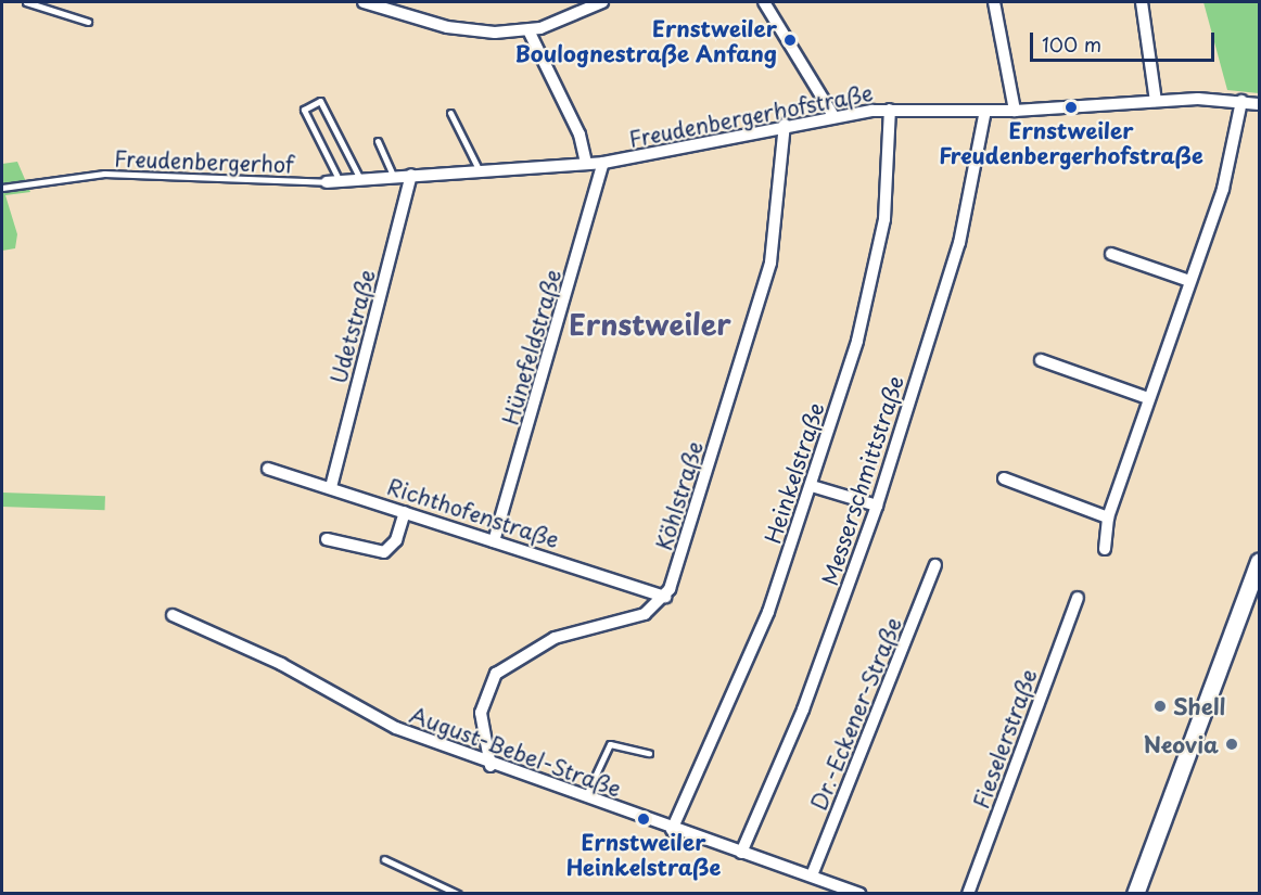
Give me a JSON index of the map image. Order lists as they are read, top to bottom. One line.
{"streets":{"street":["Freudenbergerhofstraße","Udetstraße","Hünefeldstraße","Heinkelstraße","Messerschmittstraße","Köhlstraße","Richthofenstraße","Dr.-Eckener-Straße","Fieselerstraße","August-Bebel-Straße"],"lane":["Freudenbergerhof"]},"crossings":[["Freudenbergerhofstraße","Freudenbergerhof"],["Freudenbergerhofstraße","Udetstraße"],["Freudenbergerhofstraße","Hünefeldstraße"],["Freudenbergerhofstraße","Heinkelstraße"],["Freudenbergerhofstraße","Messerschmittstraße"],["Freudenbergerhofstraße","Köhlstraße"],["Udetstraße","Richthofenstraße"],["Hünefeldstraße","Richthofenstraße"],["Heinkelstraße","August-Bebel-Straße"],["Messerschmittstraße","August-Bebel-Straße"],["Köhlstraße","Richthofenstraße"],["Dr.-Eckener-Straße","August-Bebel-Straße"]],"districts":["Ernstweiler"],"places":["Ernstweiler Boulognestraße Anfang","Ernstweiler Freudenbergerhofstraße","Shell","Neovia","Ernstweiler Heinkelstraße"],"scale_bar":"100 m"}
